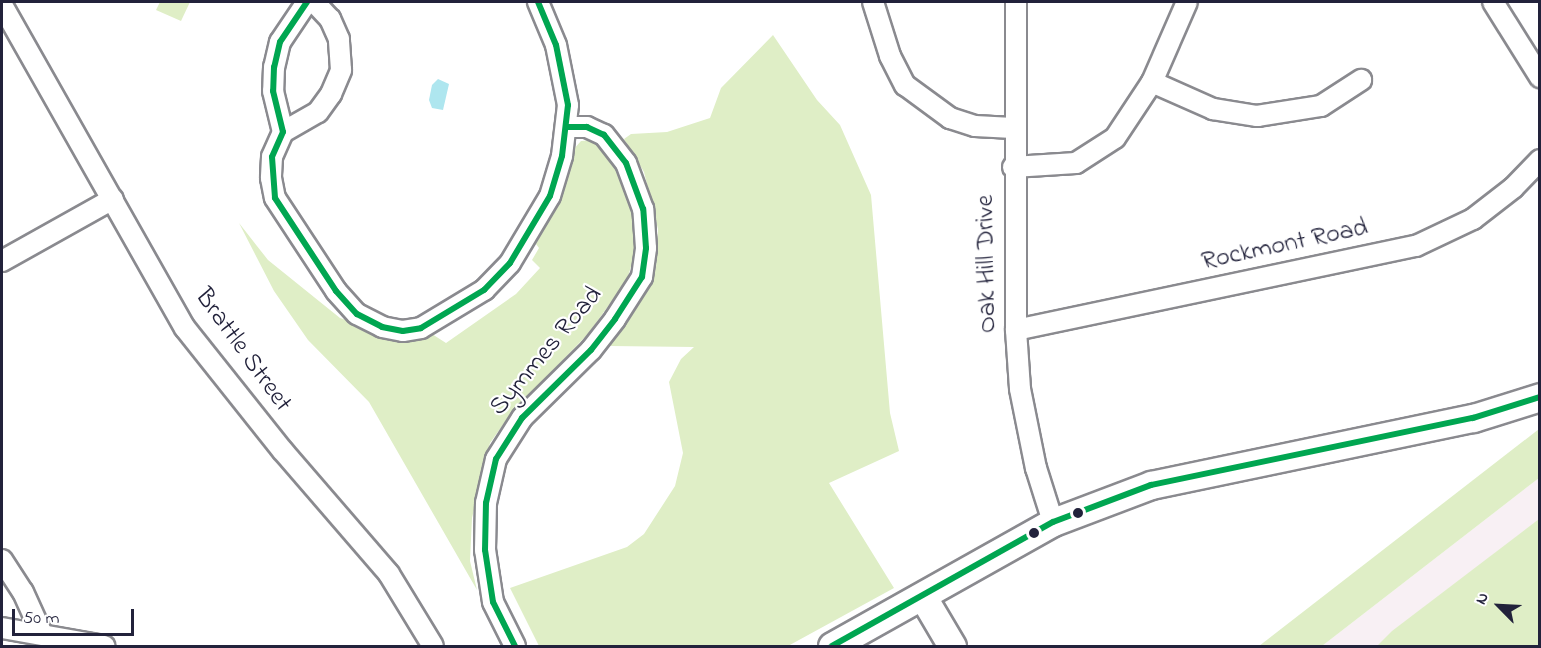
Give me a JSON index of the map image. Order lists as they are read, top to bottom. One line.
{"streets":{"street":["Rockmont Road","Oak Hill Drive","Brattle Street","Symmes Road"]},"crossings":[["Rockmont Road","Oak Hill Drive"]],"scale_bar":"50 m","north":"top left"}
